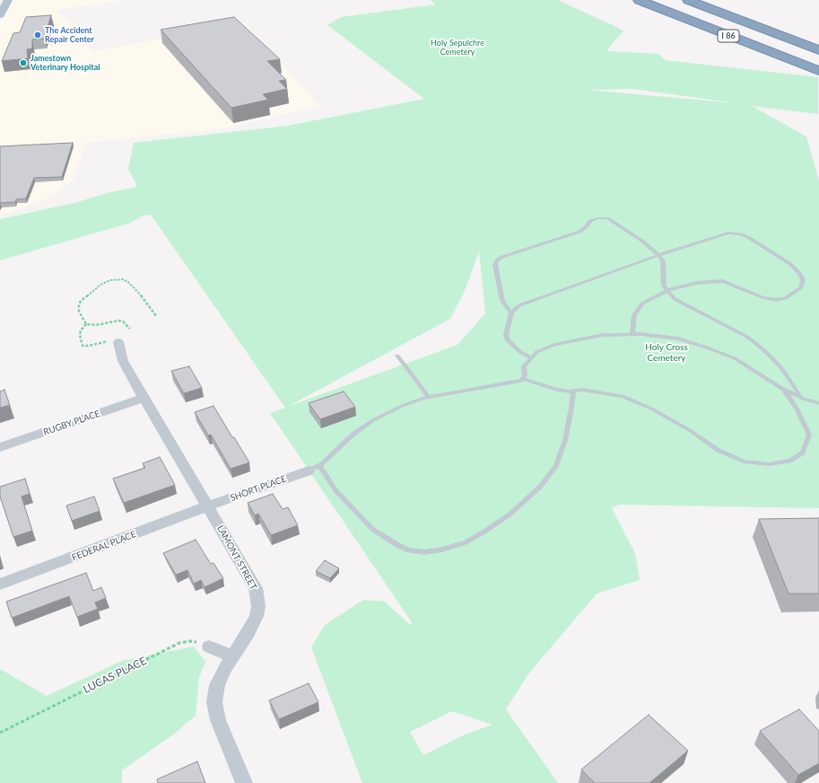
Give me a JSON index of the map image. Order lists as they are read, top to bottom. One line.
{"streets":{"highway":["I 86"],"street":["RUGBY PLACE","SHORT PLACE","FEDERAL PLACE","LAMONT STREET"],"path":["LUCAS PLACE"]},"crossings":[["RUGBY PLACE","LAMONT STREET"],["SHORT PLACE","FEDERAL PLACE"],["SHORT PLACE","LAMONT STREET"],["FEDERAL PLACE","LAMONT STREET"]],"parks":["Holy Sepulchre Cemetery","Holy Cross Cemetery"],"places":["The Accident Repair Center","Jamestown Veterinary Hospital"]}
